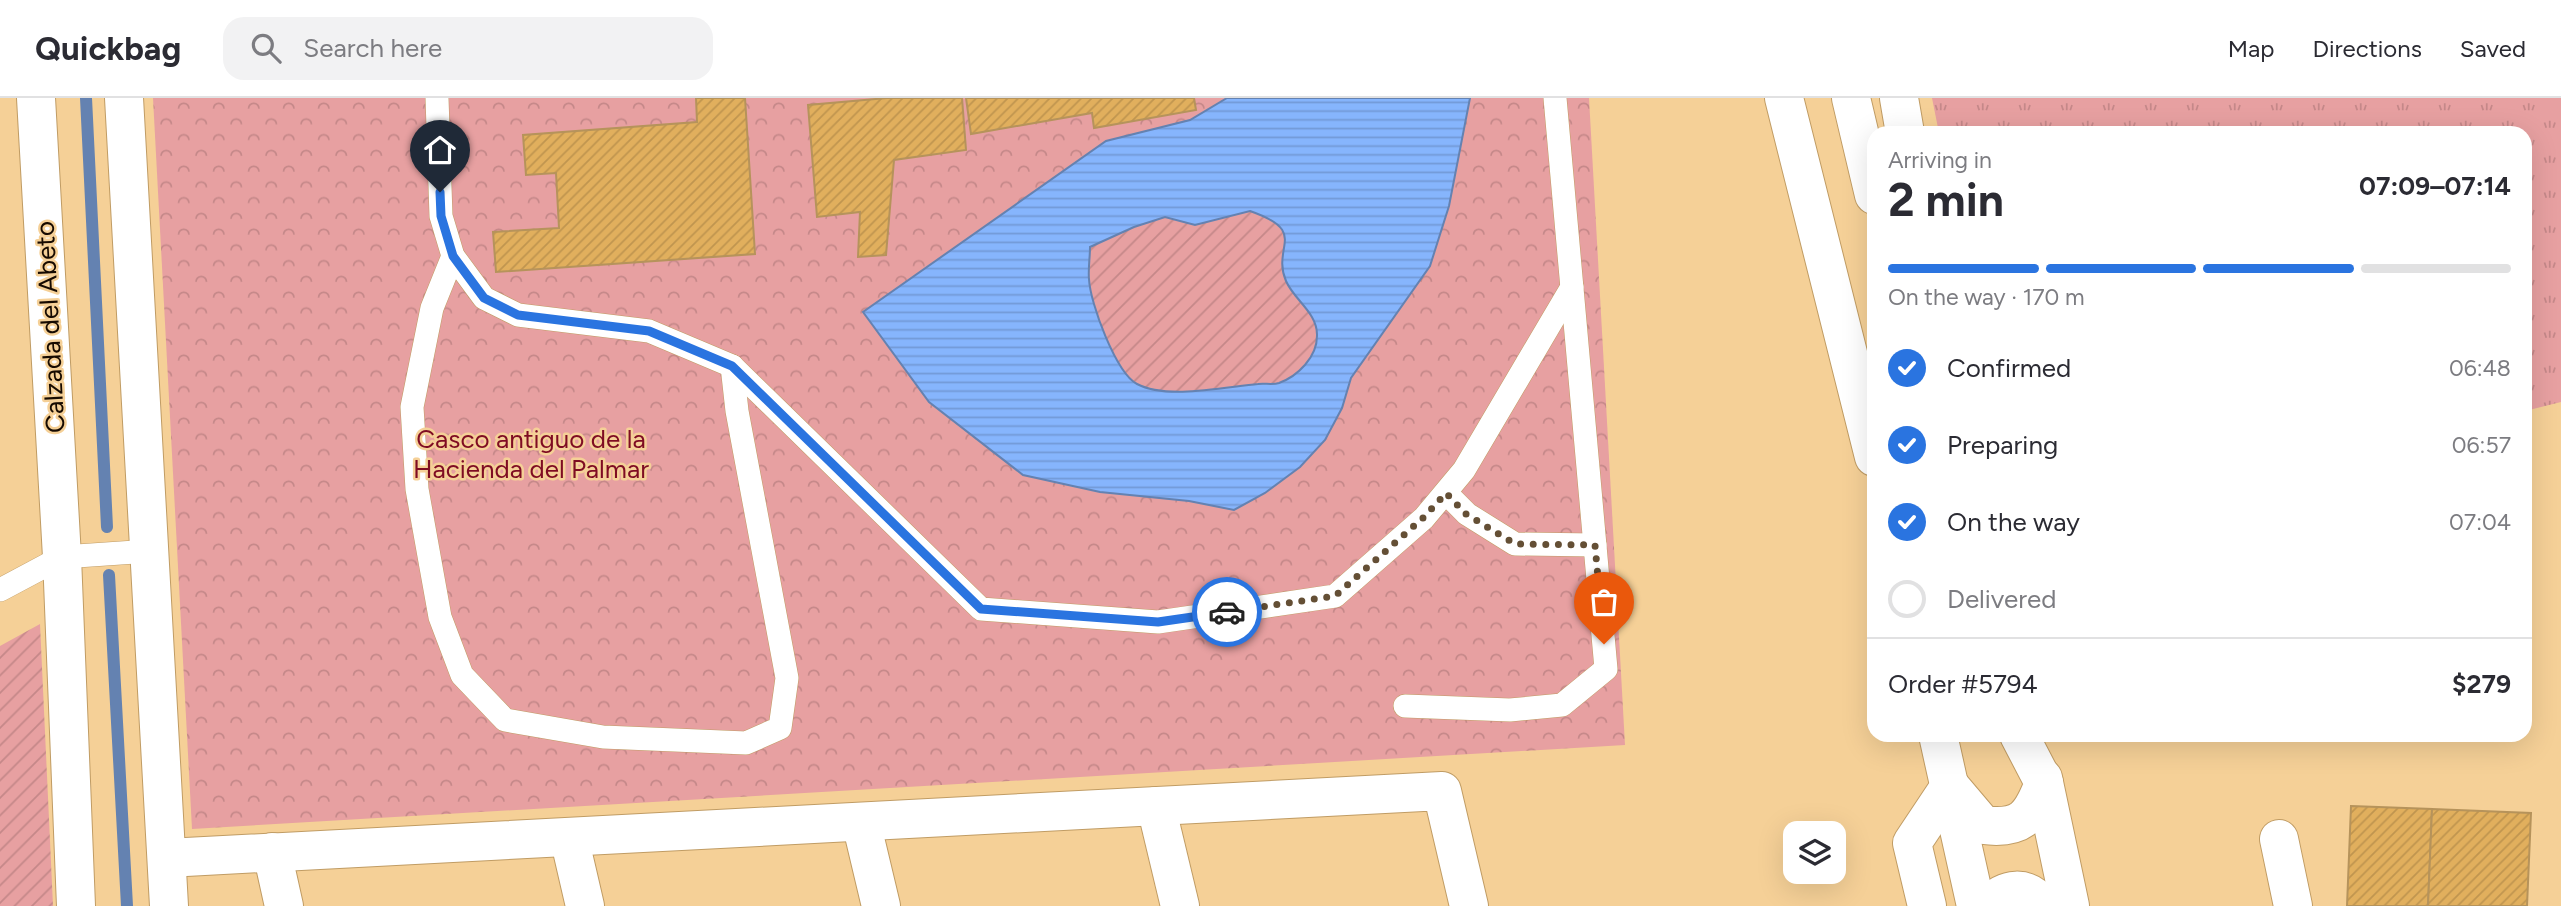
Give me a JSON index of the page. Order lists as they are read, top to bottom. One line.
{"streets":{"street":["Calzada del Abeto"]},"parks":["Casco antiguo de la Hacienda del Palmar"],"page":{"header":"Quickbag","search":"Search here","nav":["Map","Directions","Saved"],"heading":["2 min","Arriving in","07:09–07:14"],"panel":["Order #5794","$279"],"bar":"On the way · 170 m","list":[["Confirmed","06:48"],["Preparing","06:57"],["On the way","07:04"],"Delivered"]}}
